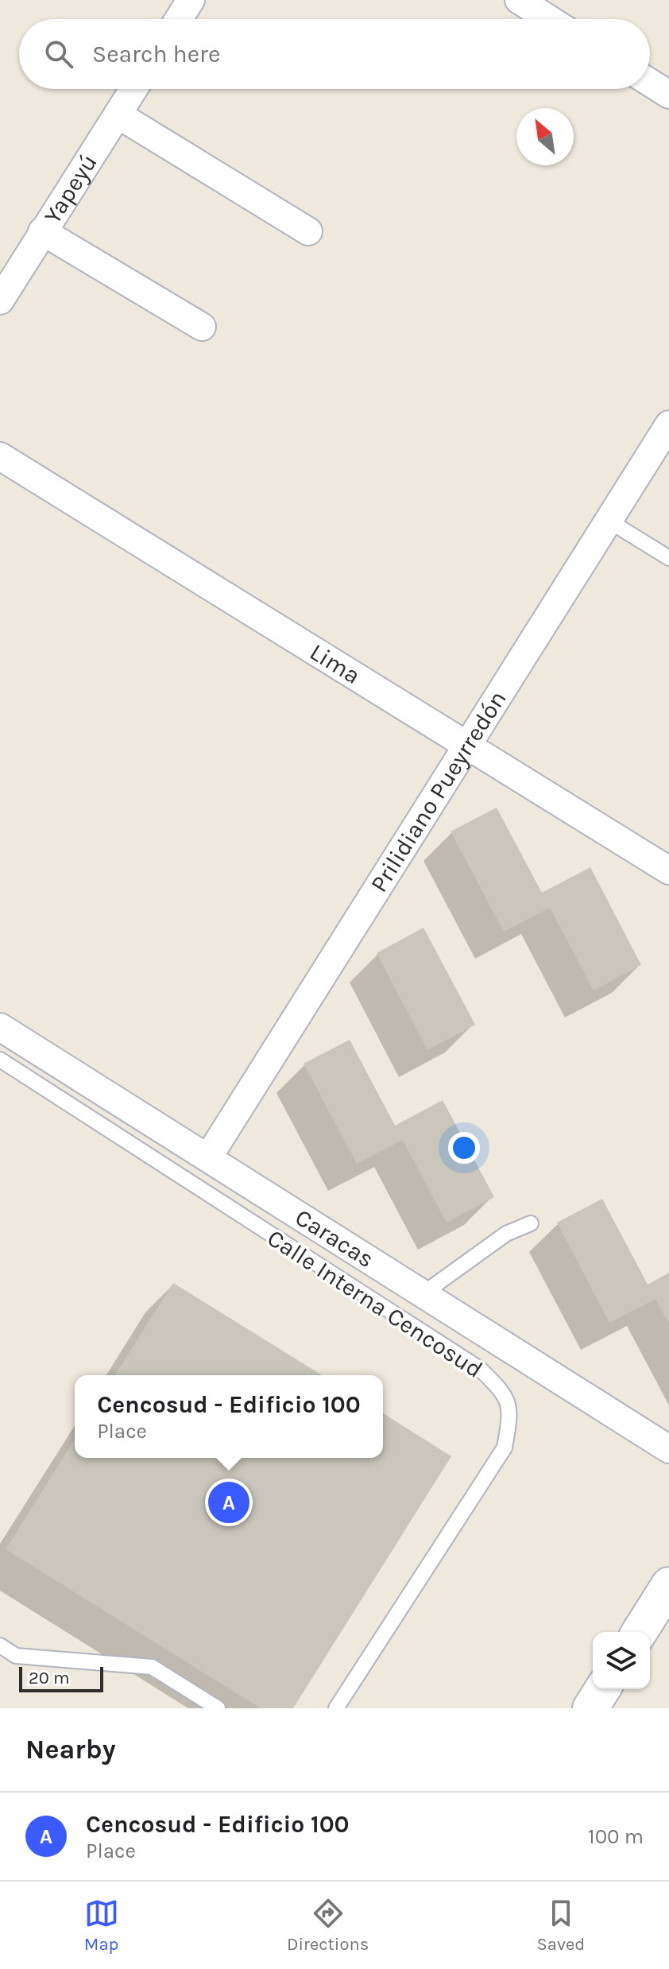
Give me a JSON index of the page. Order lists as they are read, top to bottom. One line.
{"streets":{"street":["Yapeyú","Lima","Prilidiano Pueyrredón","Caracas"],"lane":["Calle Interna Cencosud"]},"crossings":[["Lima","Prilidiano Pueyrredón"],["Prilidiano Pueyrredón","Caracas"]],"scale_bar":"20 m","north":"top left","page":{"search":"Search here","popup":["Cencosud - Edificio 100","Place"],"pins":"A","scale":"20 m","heading":"Nearby","list":[{"mark":"A","name":"Cencosud - Edificio 100","note":"Place","value":"100 m"}],"nav":["Map","Directions","Saved"]}}
